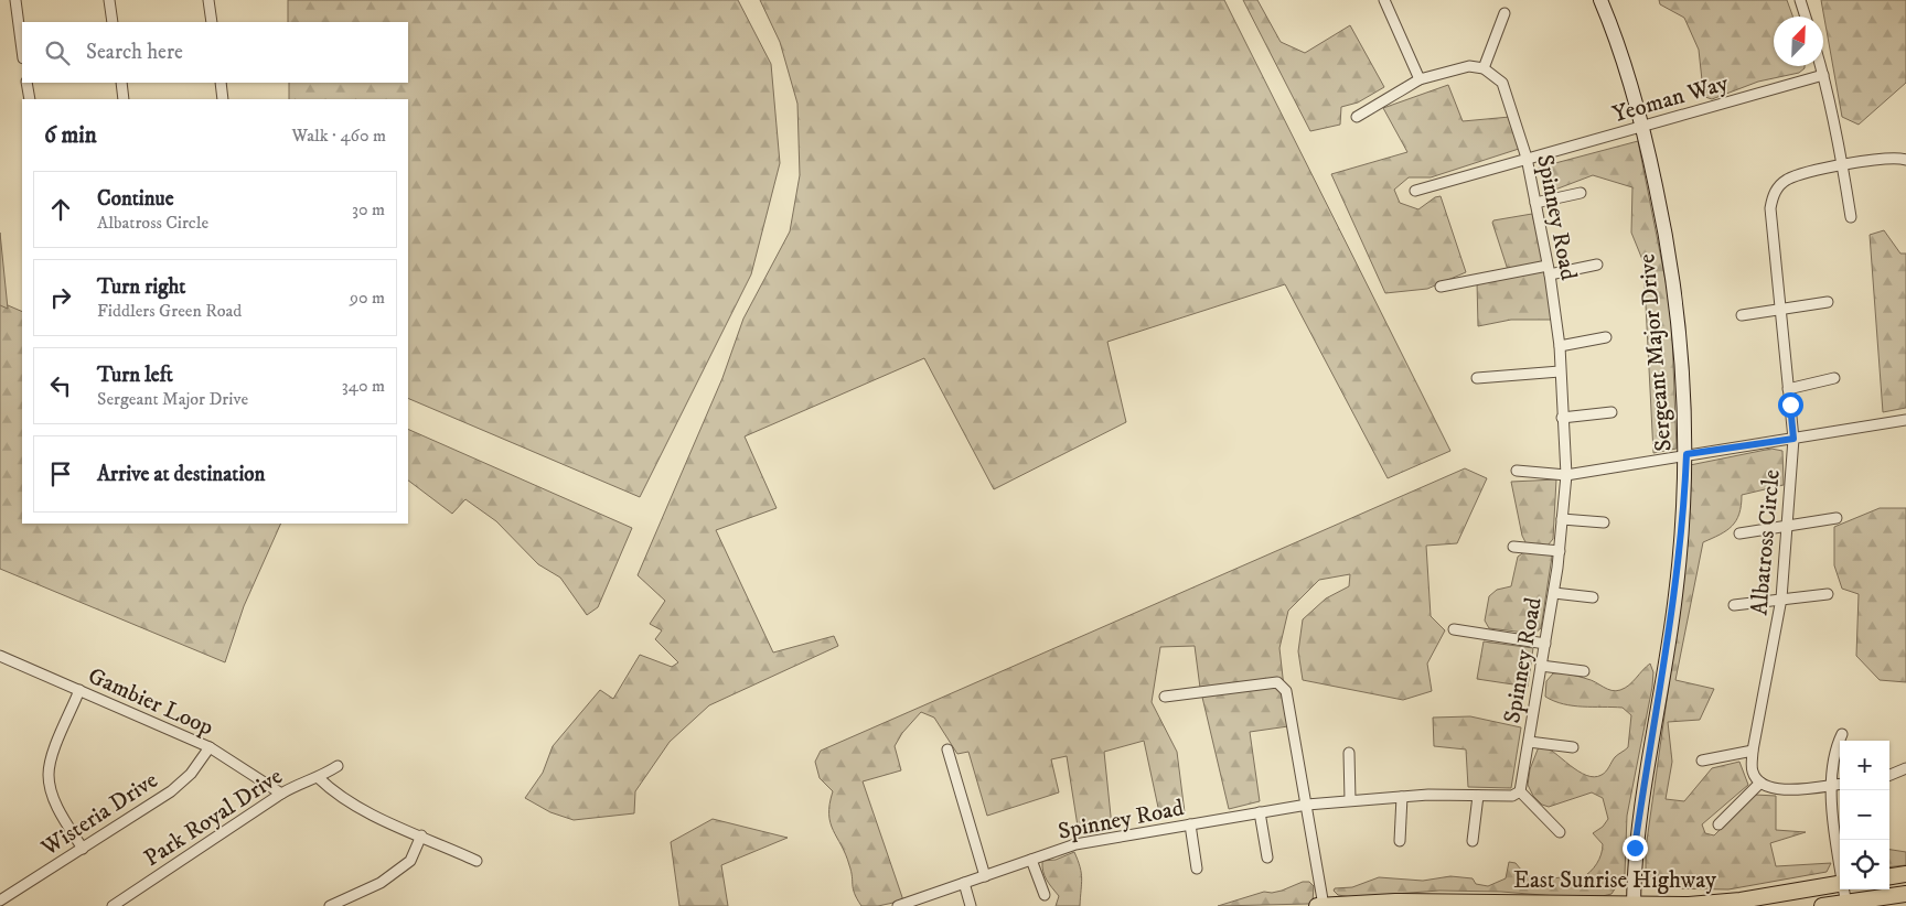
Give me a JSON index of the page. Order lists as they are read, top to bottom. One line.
{"streets":{"main road":["East Sunrise Highway"],"street":["Yeoman Way","Spinney Road","Sergeant Major Drive","Albatross Circle","Gambier Loop","Wisteria Drive","Park Royal Drive"]},"crossings":[["Yeoman Way","Spinney Road"],["Yeoman Way","Sergeant Major Drive"],["Sergeant Major Drive","East Sunrise Highway"],["Gambier Loop","Wisteria Drive"],["Gambier Loop","Park Royal Drive"]],"north":"top right","page":{"search":"Search here","heading":["6 min","Walk · 460 m"],"list":[["Continue","Albatross Circle","30 m"],["Turn right","Fiddlers Green Road","90 m"],["Turn left","Sergeant Major Drive","340 m"],"Arrive at destination"],"map_buttons":["+","−"]}}
